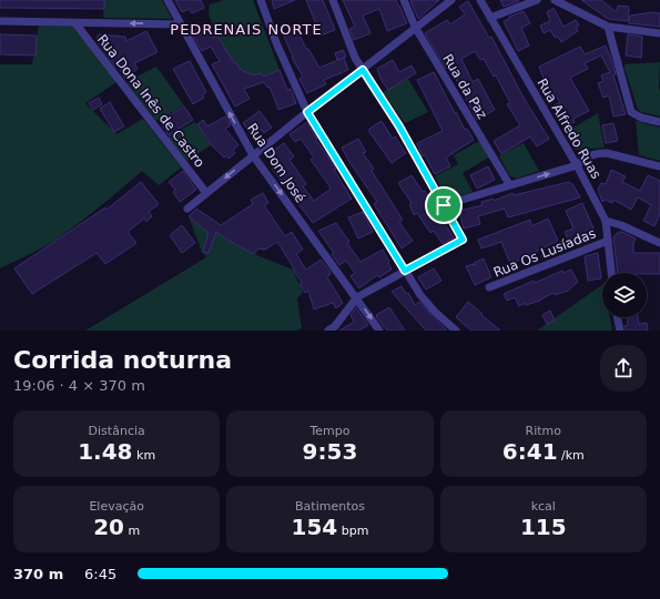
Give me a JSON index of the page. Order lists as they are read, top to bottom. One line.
{"streets":{"street":["Rua da Paz","Rua Dona Inês de Castro","Rua Alfredo Ruas","Rua Dom José","Rua Os Lusíadas"]},"districts":["PEDRENAIS NORTE"],"page":{"heading":["Corrida noturna","19:06 · 4 × 370 m"],"stats":[["Distância","1.48 km"],["Tempo","9:53"],["Ritmo","6:41 /km"],["Elevação","20 m"],["Batimentos","154 bpm"],["kcal","115"]],"list":[{"name":"370 m","note":"6:45"}]}}
